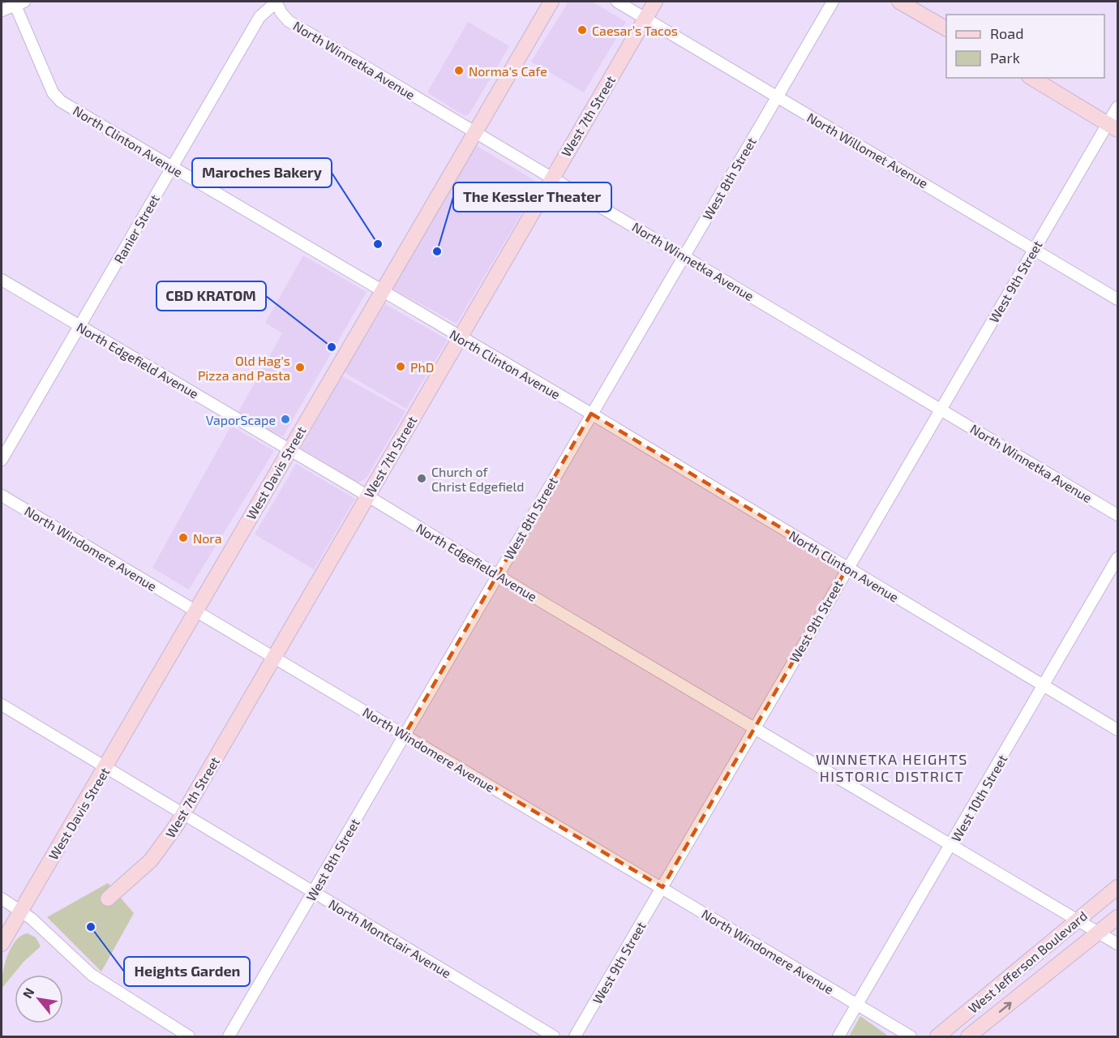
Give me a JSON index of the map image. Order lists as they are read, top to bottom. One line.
{"streets":{"main road":["West 7th Street","West Davis Street","West Jefferson Boulevard"],"street":["North Winnetka Avenue","North Clinton Avenue","North Willomet Avenue","West 8th Street","Ranier Street","West 9th Street","North Edgefield Avenue","North Windomere Avenue","West 10th Street","North Montclair Avenue"]},"crossings":[["North Winnetka Avenue","West 7th Street"],["North Winnetka Avenue","West 8th Street"],["North Winnetka Avenue","Ranier Street"],["North Winnetka Avenue","West 9th Street"],["North Winnetka Avenue","West Davis Street"],["West 7th Street","North Clinton Avenue"],["West 7th Street","North Willomet Avenue"],["West 7th Street","North Edgefield Avenue"],["West 7th Street","North Windomere Avenue"],["West 7th Street","North Montclair Avenue"],["North Clinton Avenue","West 8th Street"],["North Clinton Avenue","Ranier Street"],["North Clinton Avenue","West 9th Street"],["North Clinton Avenue","West Davis Street"],["North Clinton Avenue","West 10th Street"],["North Willomet Avenue","West 8th Street"],["North Willomet Avenue","West 9th Street"],["West 8th Street","North Edgefield Avenue"],["West 8th Street","North Windomere Avenue"],["West 8th Street","North Montclair Avenue"],["Ranier Street","North Edgefield Avenue"],["West 9th Street","North Edgefield Avenue"],["West 9th Street","North Windomere Avenue"],["North Edgefield Avenue","West Davis Street"],["North Edgefield Avenue","West 10th Street"],["North Edgefield Avenue","West Jefferson Boulevard"],["West Davis Street","North Windomere Avenue"],["West Davis Street","North Montclair Avenue"],["North Windomere Avenue","West 10th Street"]],"districts":["WINNETKA HEIGHTS HISTORIC DISTRICT"],"places":["Caesar’s Tacos","Norma's Cafe","Maroches Bakery","The Kessler Theater","CBD KRATOM","PhD","Old Hag's Pizza and Pasta","VaporScape","Church of Christ Edgefield","Nora","Heights Garden"],"legend":["Road","Park"],"north":"top left"}
